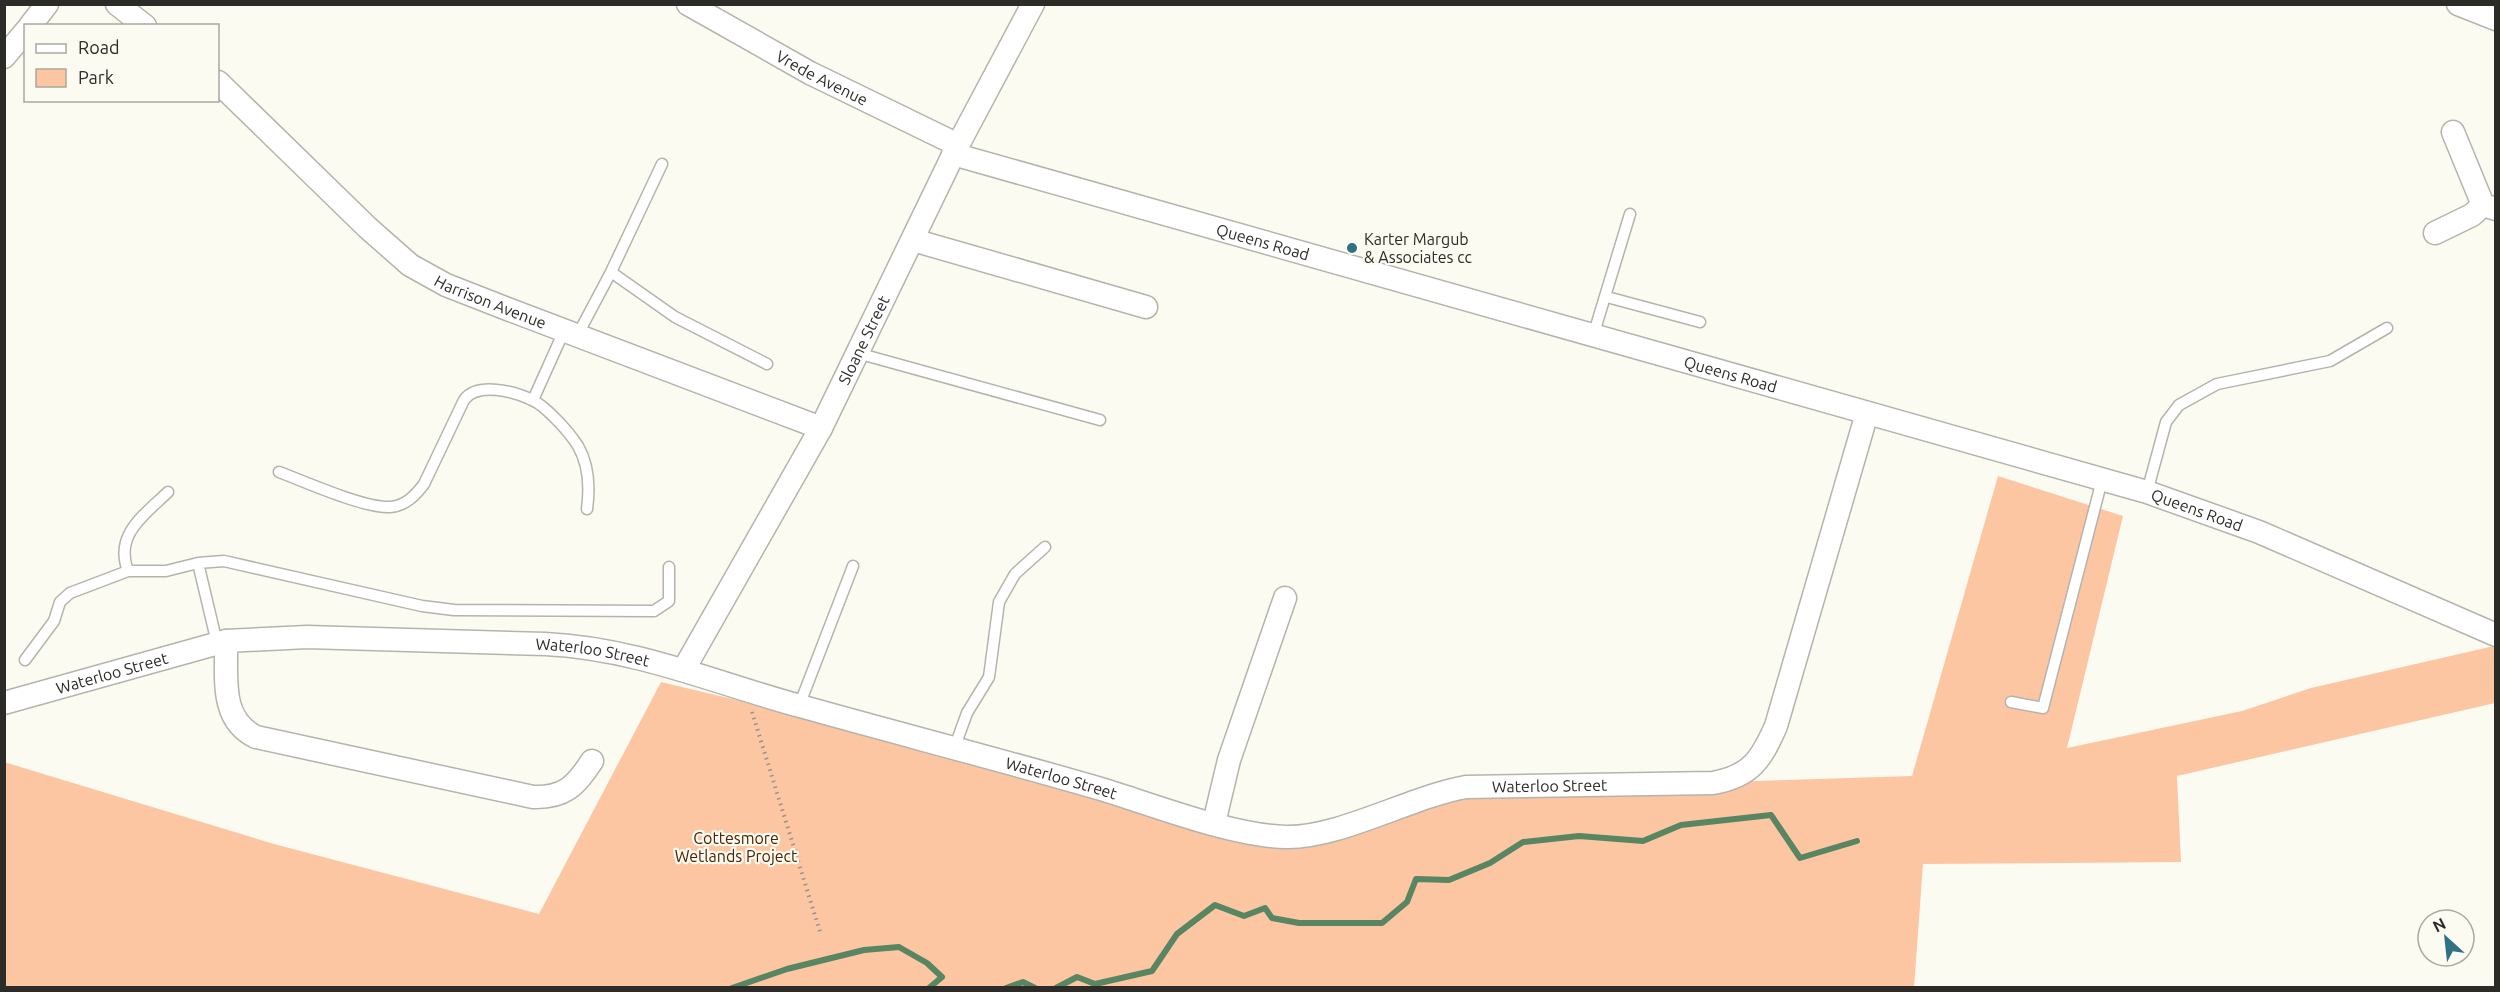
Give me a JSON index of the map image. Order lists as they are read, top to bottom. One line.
{"streets":{"street":["Vrede Avenue","Queens Road","Harrison Avenue","Sloane Street","Waterloo Street"]},"crossings":[["Vrede Avenue","Queens Road"],["Vrede Avenue","Sloane Street"],["Queens Road","Sloane Street"],["Queens Road","Waterloo Street"],["Harrison Avenue","Sloane Street"],["Sloane Street","Waterloo Street"]],"parks":["Cottesmore Wetlands Project"],"places":["Karter Margub & Associates cc"],"legend":["Road","Park"],"north":"top left"}
